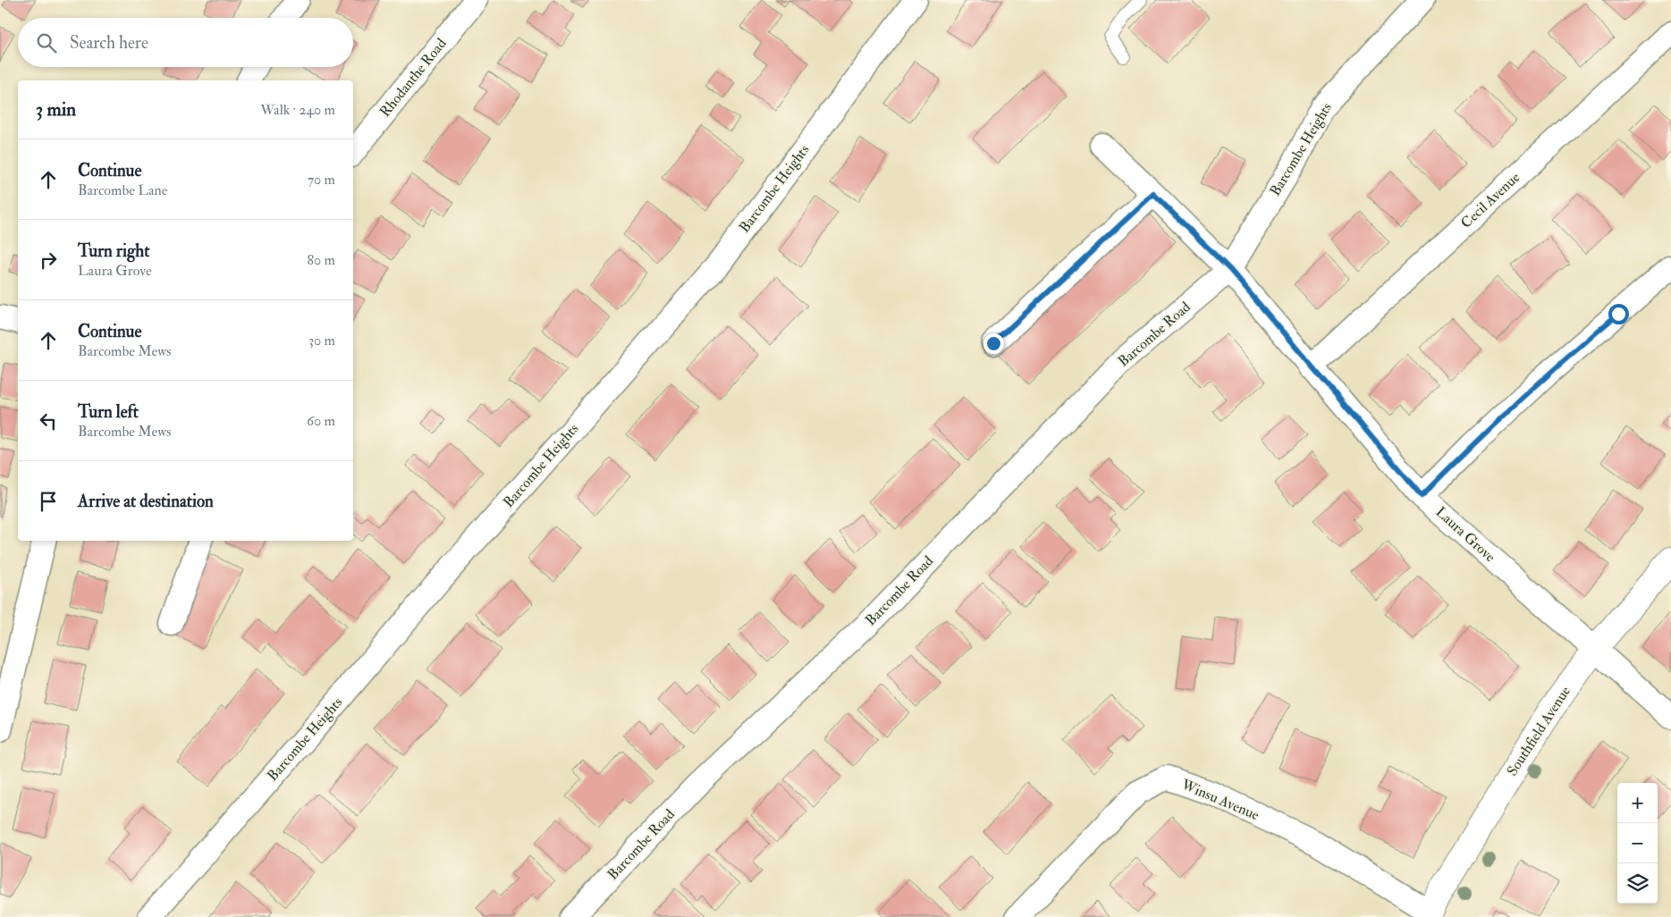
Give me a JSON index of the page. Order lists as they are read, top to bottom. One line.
{"streets":{"street":["Rhodanthe Road","Barcombe Heights","Cecil Avenue","Barcombe Road","Laura Grove","Southfield Avenue","Winsu Avenue"]},"crossings":[["Barcombe Heights","Barcombe Road"],["Barcombe Heights","Laura Grove"],["Cecil Avenue","Laura Grove"],["Barcombe Road","Laura Grove"],["Laura Grove","Southfield Avenue"],["Southfield Avenue","Winsu Avenue"]],"page":{"search":"Search here","heading":["3 min","Walk · 240 m"],"list":[["Continue","Barcombe Lane","70 m"],["Turn right","Laura Grove","80 m"],["Continue","Barcombe Mews","30 m"],["Turn left","Barcombe Mews","60 m"],"Arrive at destination"],"map_buttons":["+","−"]}}
